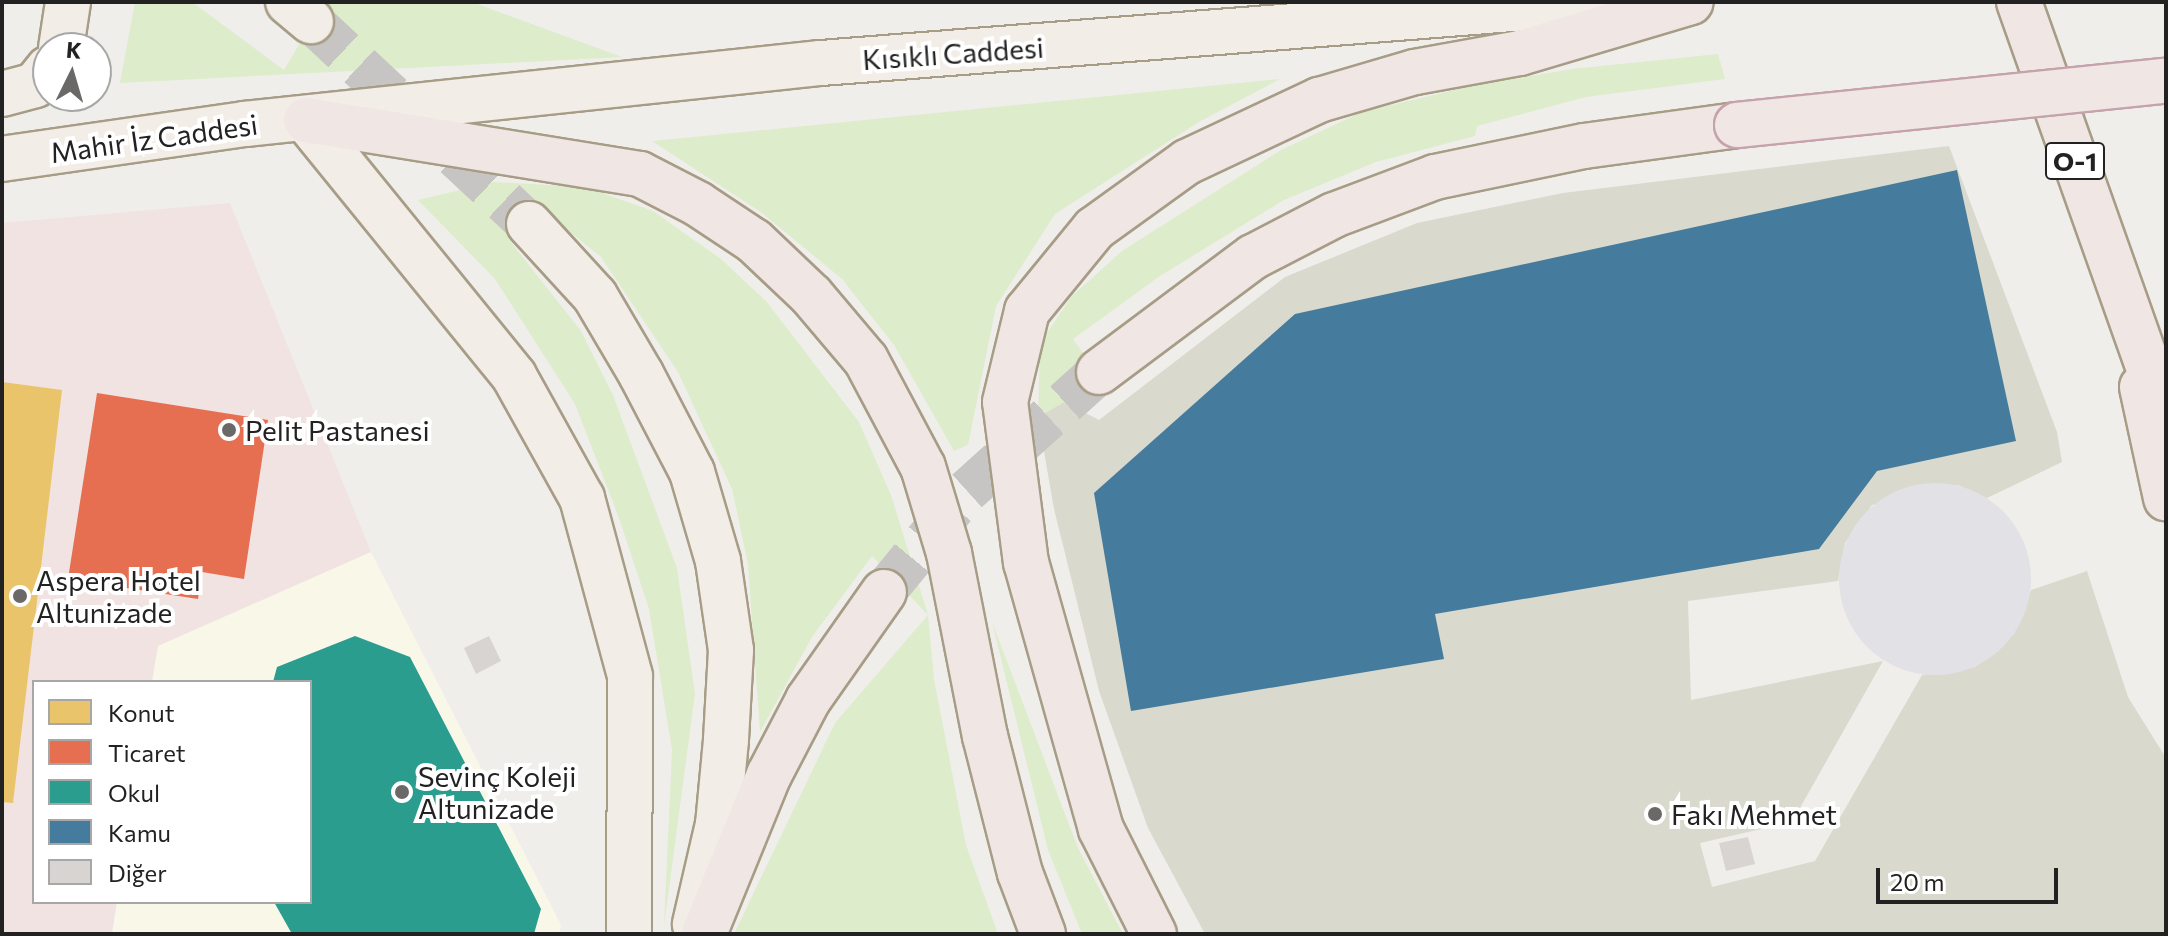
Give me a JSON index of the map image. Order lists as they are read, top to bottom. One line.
{"streets":{"highway":["O-1"],"main road":["Kısıklı Caddesi","Mahir İz Caddesi"]},"crossings":[["Kısıklı Caddesi","Mahir İz Caddesi"]],"places":["Pelit Pastanesi","Aspera Hotel Altunizade","Sevinç Koleji Altunizade","Fakı Mehmet"],"legend":["Konut","Ticaret","Okul","Kamu","Diğer"],"scale_bar":"20 m","north":"top"}
